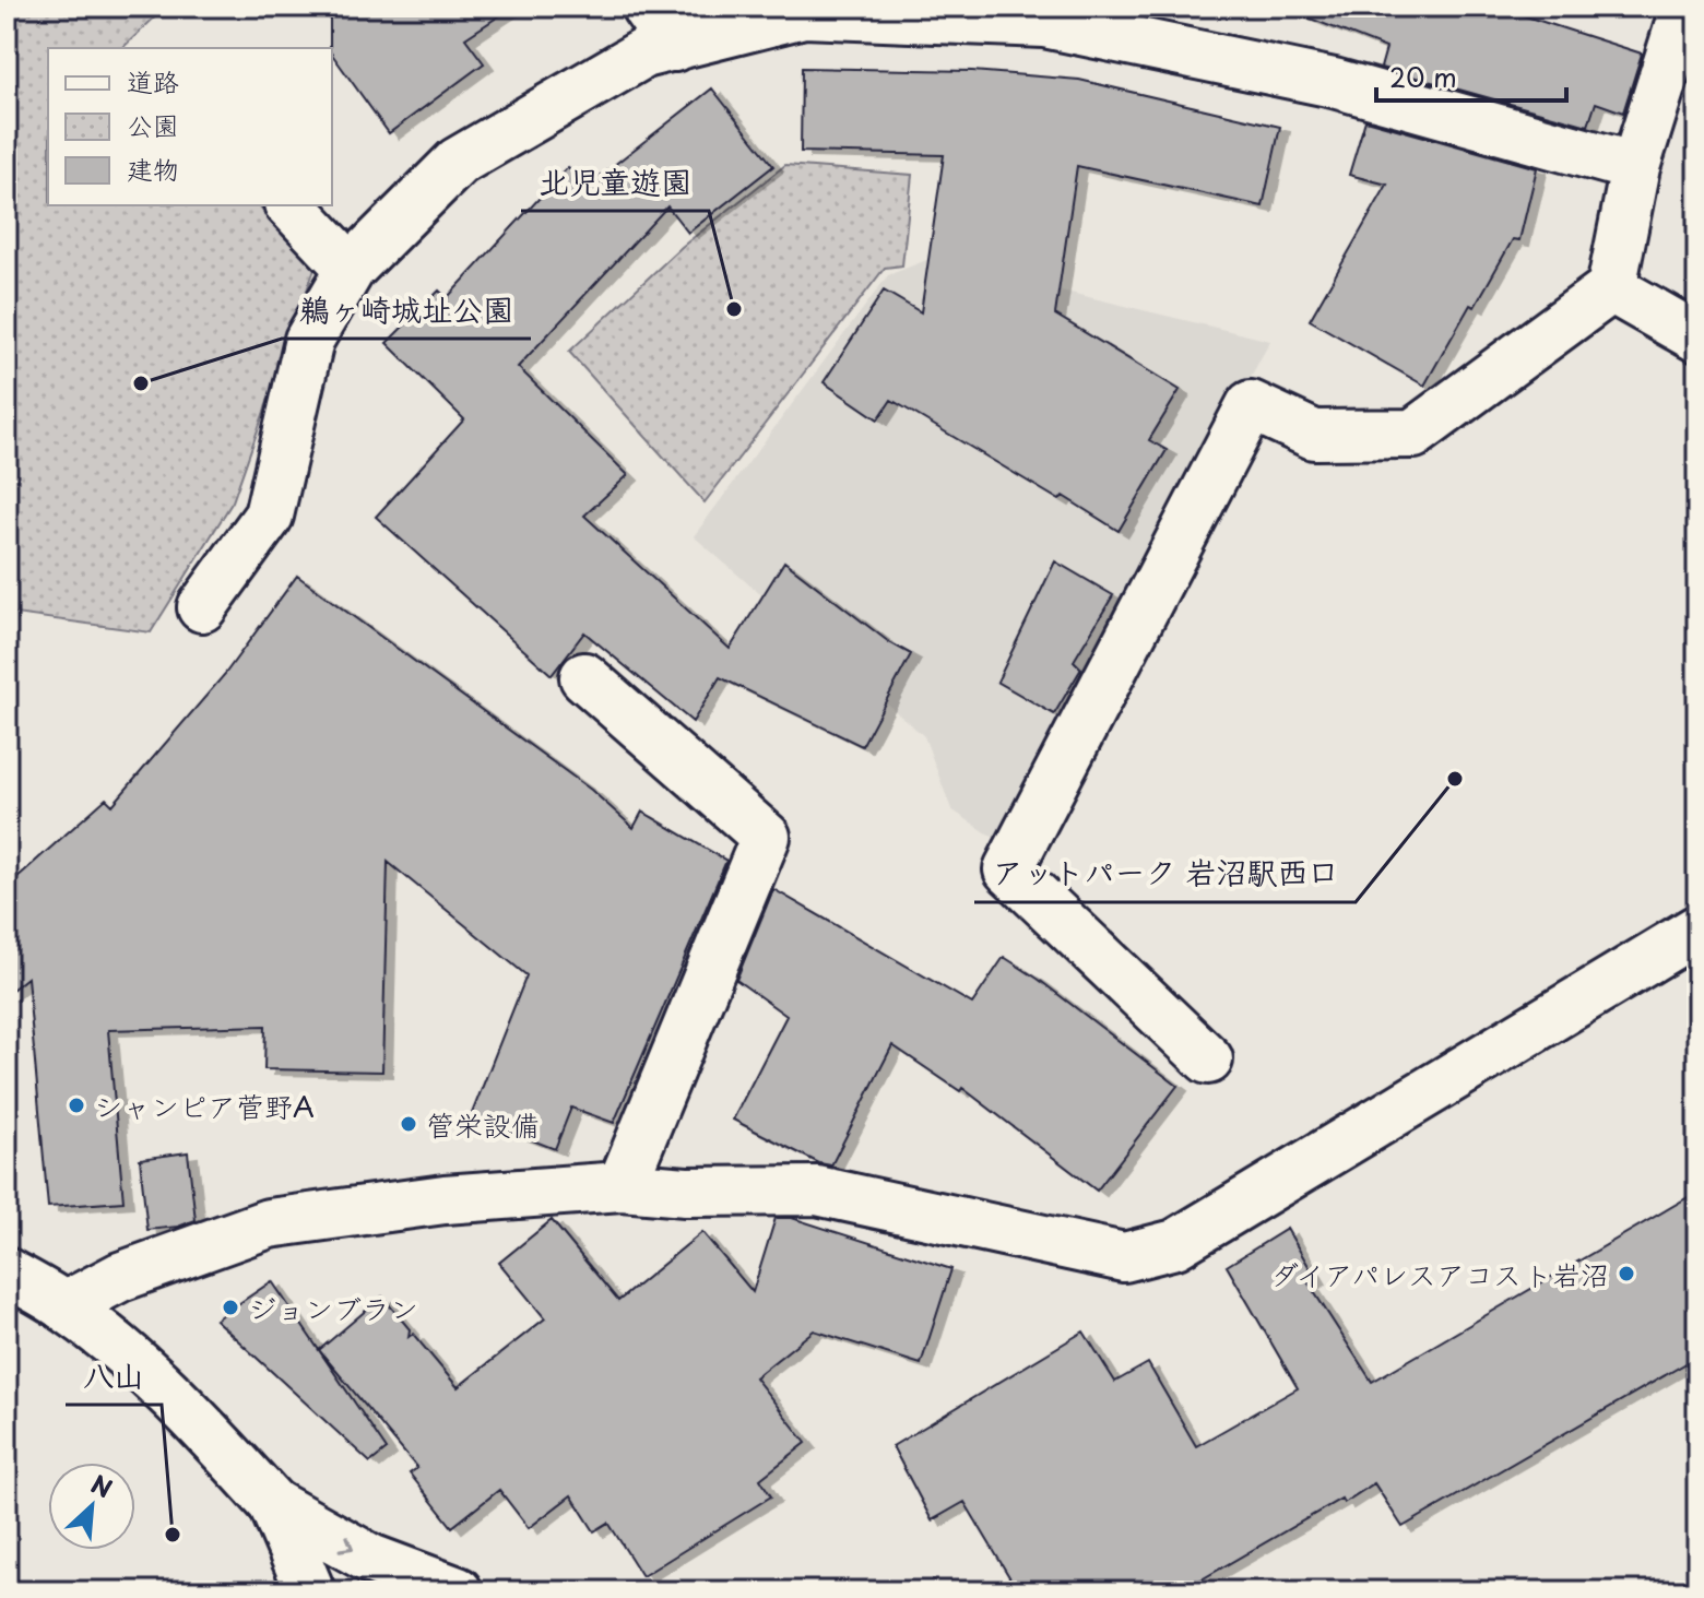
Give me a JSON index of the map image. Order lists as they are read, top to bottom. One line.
{"places":["北児童遊園","鵜ヶ崎城址公園","アットパーク 岩沼駅西口","シャンピア菅野A","管栄設備","ダイアパレスアコスト岩沼","ジョンブラン","八山"],"legend":["道路","公園","建物"],"scale_bar":"20 m","north":"top right"}
